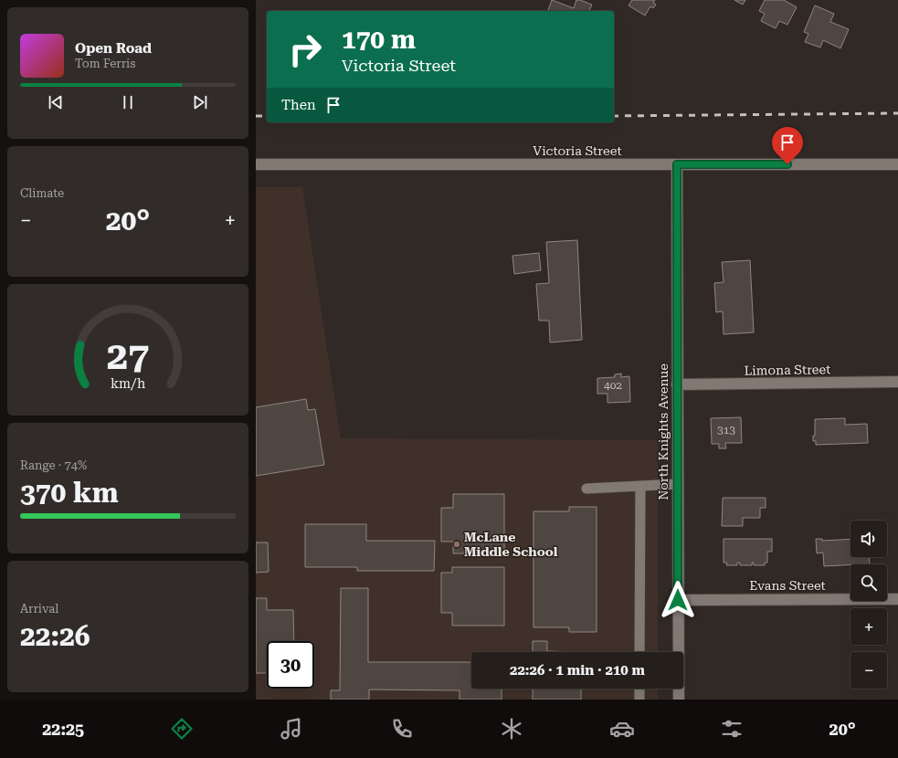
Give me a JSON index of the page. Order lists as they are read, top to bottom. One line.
{"streets":{"street":["Victoria Street","Limona Street","North Knights Avenue","Evans Street"]},"crossings":[["Victoria Street","North Knights Avenue"],["Limona Street","North Knights Avenue"],["North Knights Avenue","Evans Street"]],"places":["McLane Middle School"],"house_numbers":["402","313"],"page":{"turn":["170 m","Victoria Street"],"song":["Open Road","Tom Ferris"],"then":"Then","tile":["Climate",["Range · 74%","370 km"],["Arrival","22:26"]],"heat":["−","20°","+"],"map_buttons":["+","−"],"limit":"30","trip":"22:26 · 1 min · 210 m","tabs":["22:25","20°"],"gauge":["27","km/h"]}}
